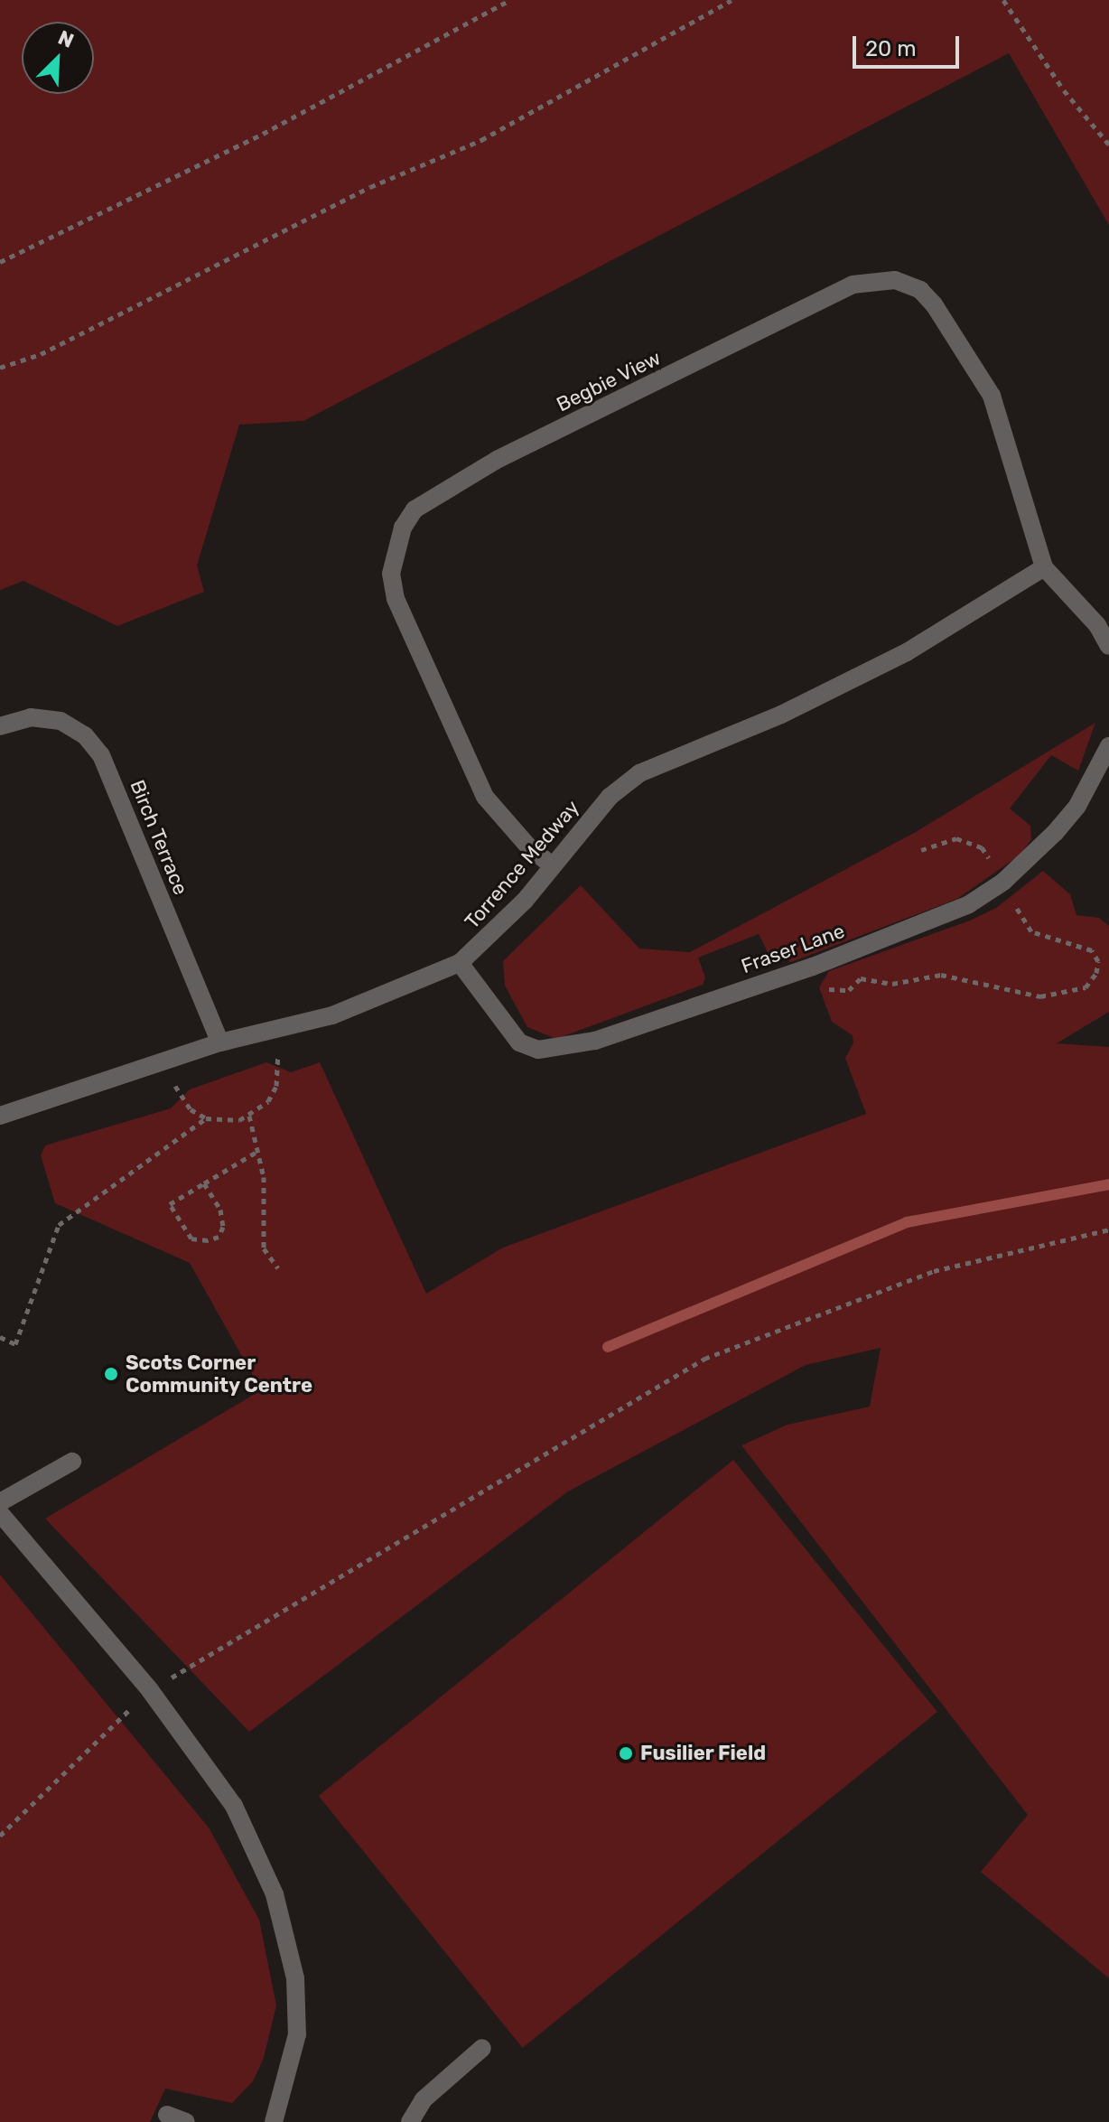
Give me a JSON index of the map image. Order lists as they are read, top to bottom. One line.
{"streets":{"street":["Begbie View","Birch Terrace","Torrence Medway","Fraser Lane"]},"crossings":[["Begbie View","Torrence Medway"],["Birch Terrace","Torrence Medway"],["Torrence Medway","Fraser Lane"]],"places":["Scots Corner Community Centre","Fusilier Field"],"scale_bar":"20 m","north":"top right"}
